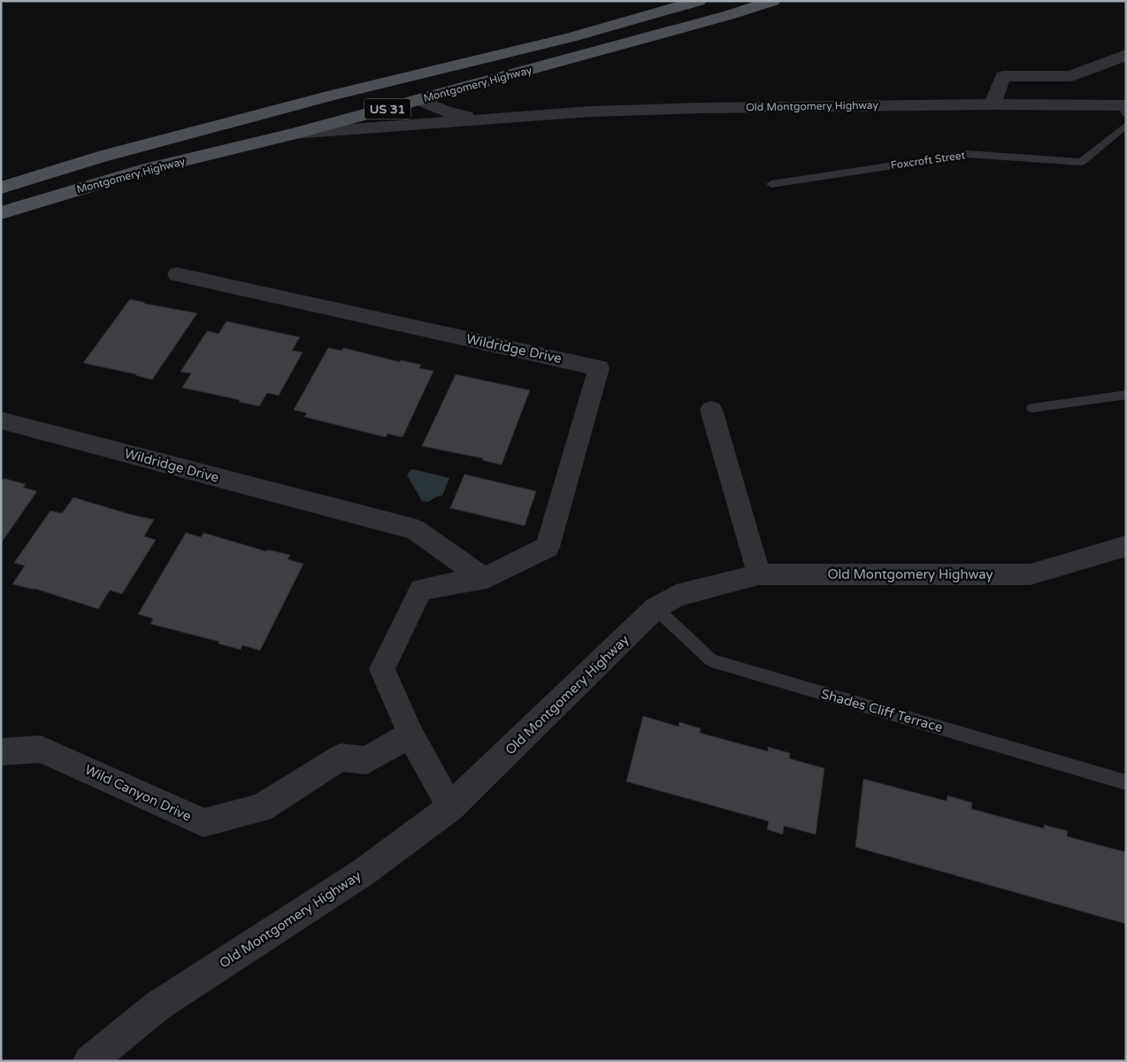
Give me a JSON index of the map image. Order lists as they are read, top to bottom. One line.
{"streets":{"main road":["Montgomery Highway","US 31"],"street":["Old Montgomery Highway","Wildridge Drive","Wild Canyon Drive"],"lane":["Foxcroft Street","Shades Cliff Terrace"]},"crossings":[["Montgomery Highway","Old Montgomery Highway"],["Old Montgomery Highway","Shades Cliff Terrace"],["Wildridge Drive","Wild Canyon Drive"]]}
